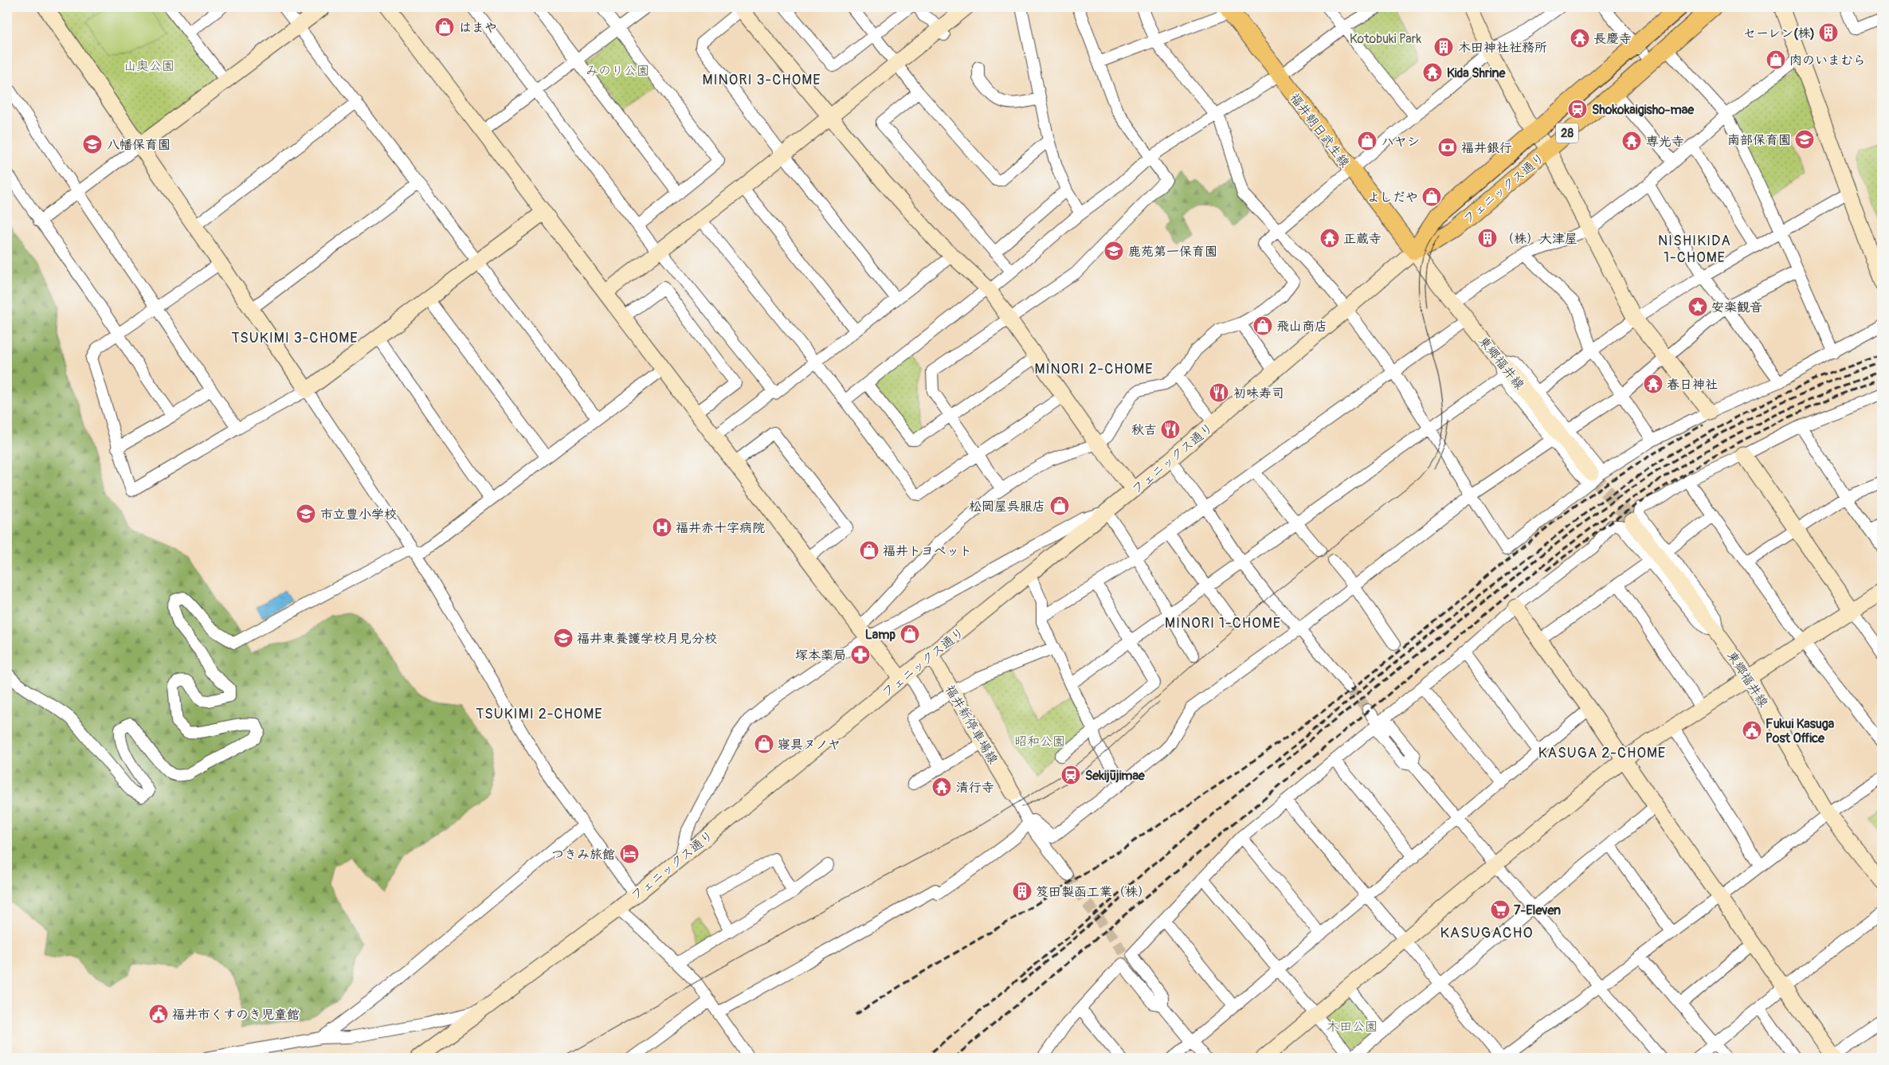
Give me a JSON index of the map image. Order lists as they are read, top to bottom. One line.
{"streets":{"main road":["福井朝日武生線","28","フェニックス通り"],"street":["東郷福井線","福井新停車場線"]},"crossings":[["福井朝日武生線","フェニックス通り"],["福井朝日武生線","東郷福井線"],["フェニックス通り","東郷福井線"],["フェニックス通り","福井新停車場線"]],"districts":["MINORI 3-CHOME","NISHIKIDA 1-CHOME","TSUKIMI 3-CHOME","MINORI 2-CHOME","MINORI 1-CHOME","TSUKIMI 2-CHOME","KASUGA 2-CHOME","KASUGACHO"],"parks":["Kotobuki Park","山奥公園","みのり公園","昭和公園","木田公園"],"places":{"shop":["はまや","肉のいまむら","ハヤシ","よしだや","飛山商店","松岡屋呉服店","福井トヨペット","Lamp","寝具ヌノヤ"],"building":["セーレン(株)","木田神社社務所","（株）大津屋","笈田製函工業（株）"],"temple":["長慶寺","Kida Shrine","専光寺","正蔵寺","春日神社","清行寺"],"station":["Shokokaigisho-mae","Sekijūjimae"],"school or university":["南部保育園","八幡保育園","鹿苑第一保育園","市立豊小学校","福井東養護学校月見分校"],"bank":["福井銀行"],"place":["安楽観音"],"restaurant":["初味寿司","秋吉"],"hospital":["福井赤十字病院"],"pharmacy":["塚本薬局"],"public building":["Fukui Kasuga Post Office","福井市くすのき児童館"],"hotel":["つきみ旅館"],"supermarket":["7-Eleven"]}}
